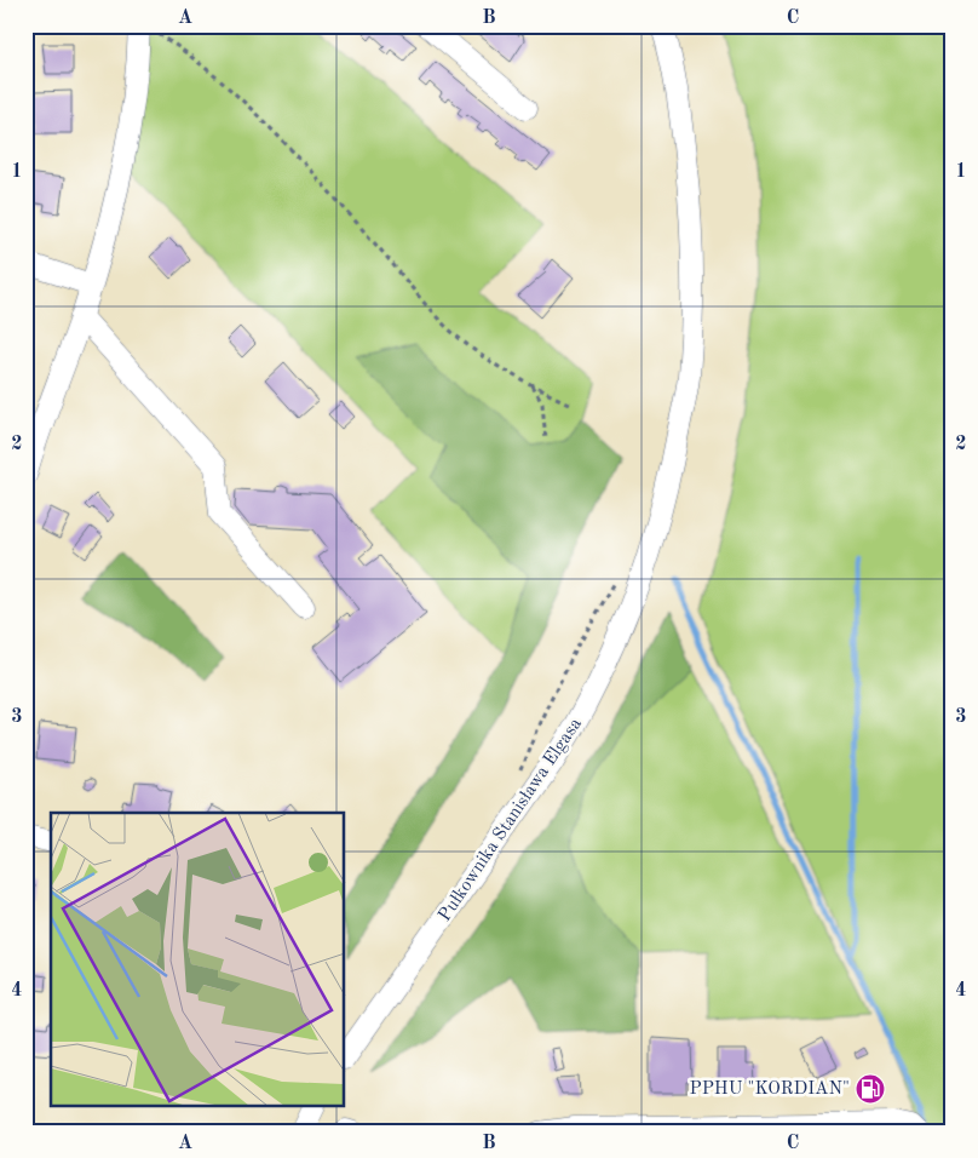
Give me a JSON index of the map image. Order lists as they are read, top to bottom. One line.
{"streets":{"street":["Pułkownika Stanisława Elgasa"]},"places":{"fuel station":["PPHU \"KORDIAN\""]},"grid":{"columns":["A","B","C"],"rows":["1","2","3","4"]}}
